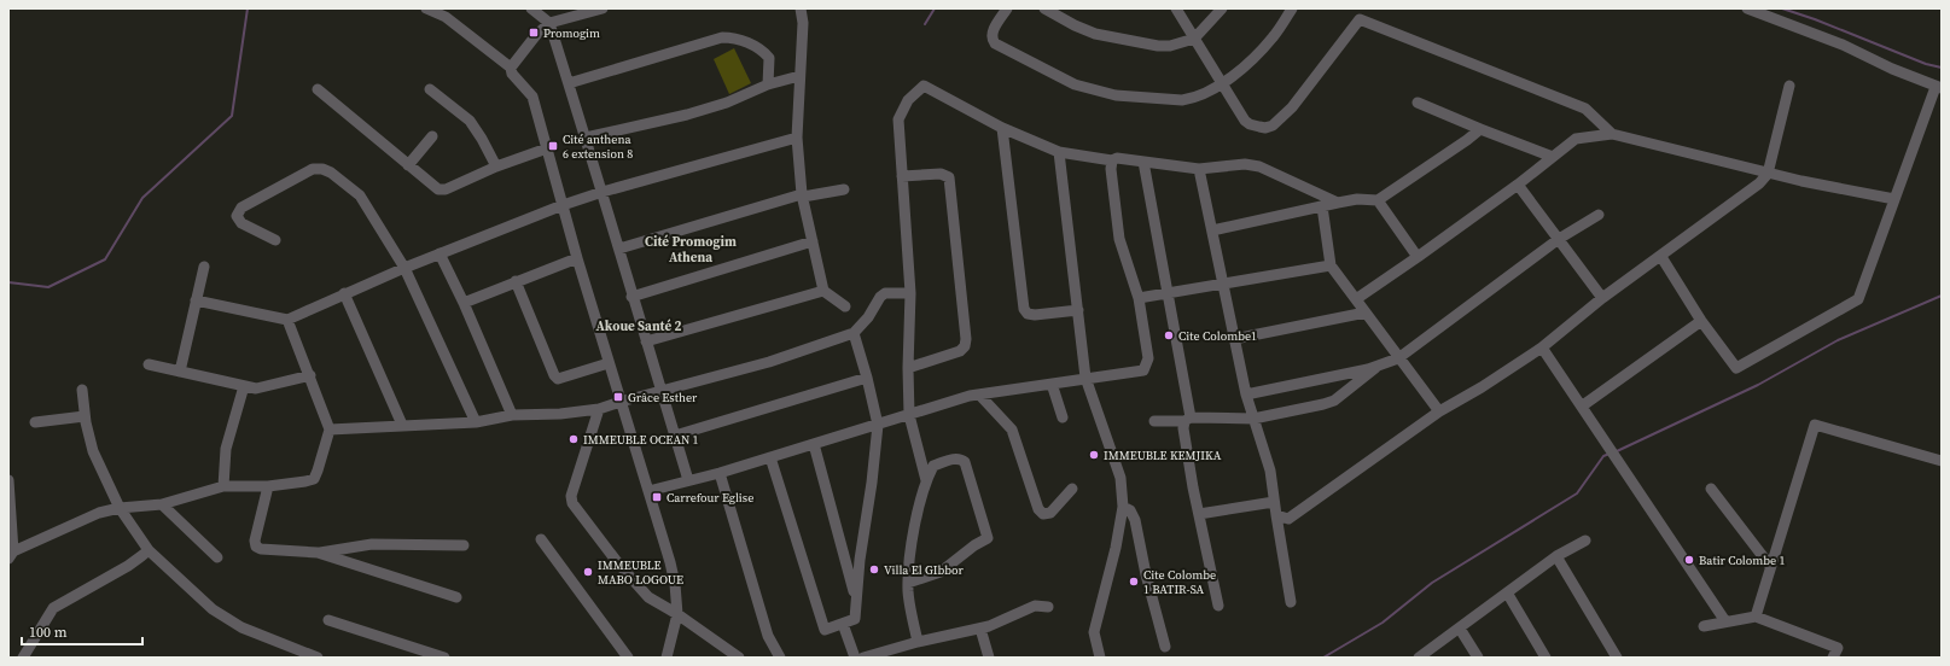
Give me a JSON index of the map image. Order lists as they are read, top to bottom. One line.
{"districts":["Cité Promogim Athena","Akoue Santé 2"],"places":{"transit":["Promogim","Cité anthena 6 extension 8","Grâce Esther","Carrefour Eglise"],"other":["Cite Colombe1","IMMEUBLE OCEAN 1","IMMEUBLE KEMJIKA","Batir Colombe 1","Villa El GIbbor","IMMEUBLE MABO LOGOUE","Cite Colombe 1 BATIR-SA"]},"scale_bar":"100 m"}
